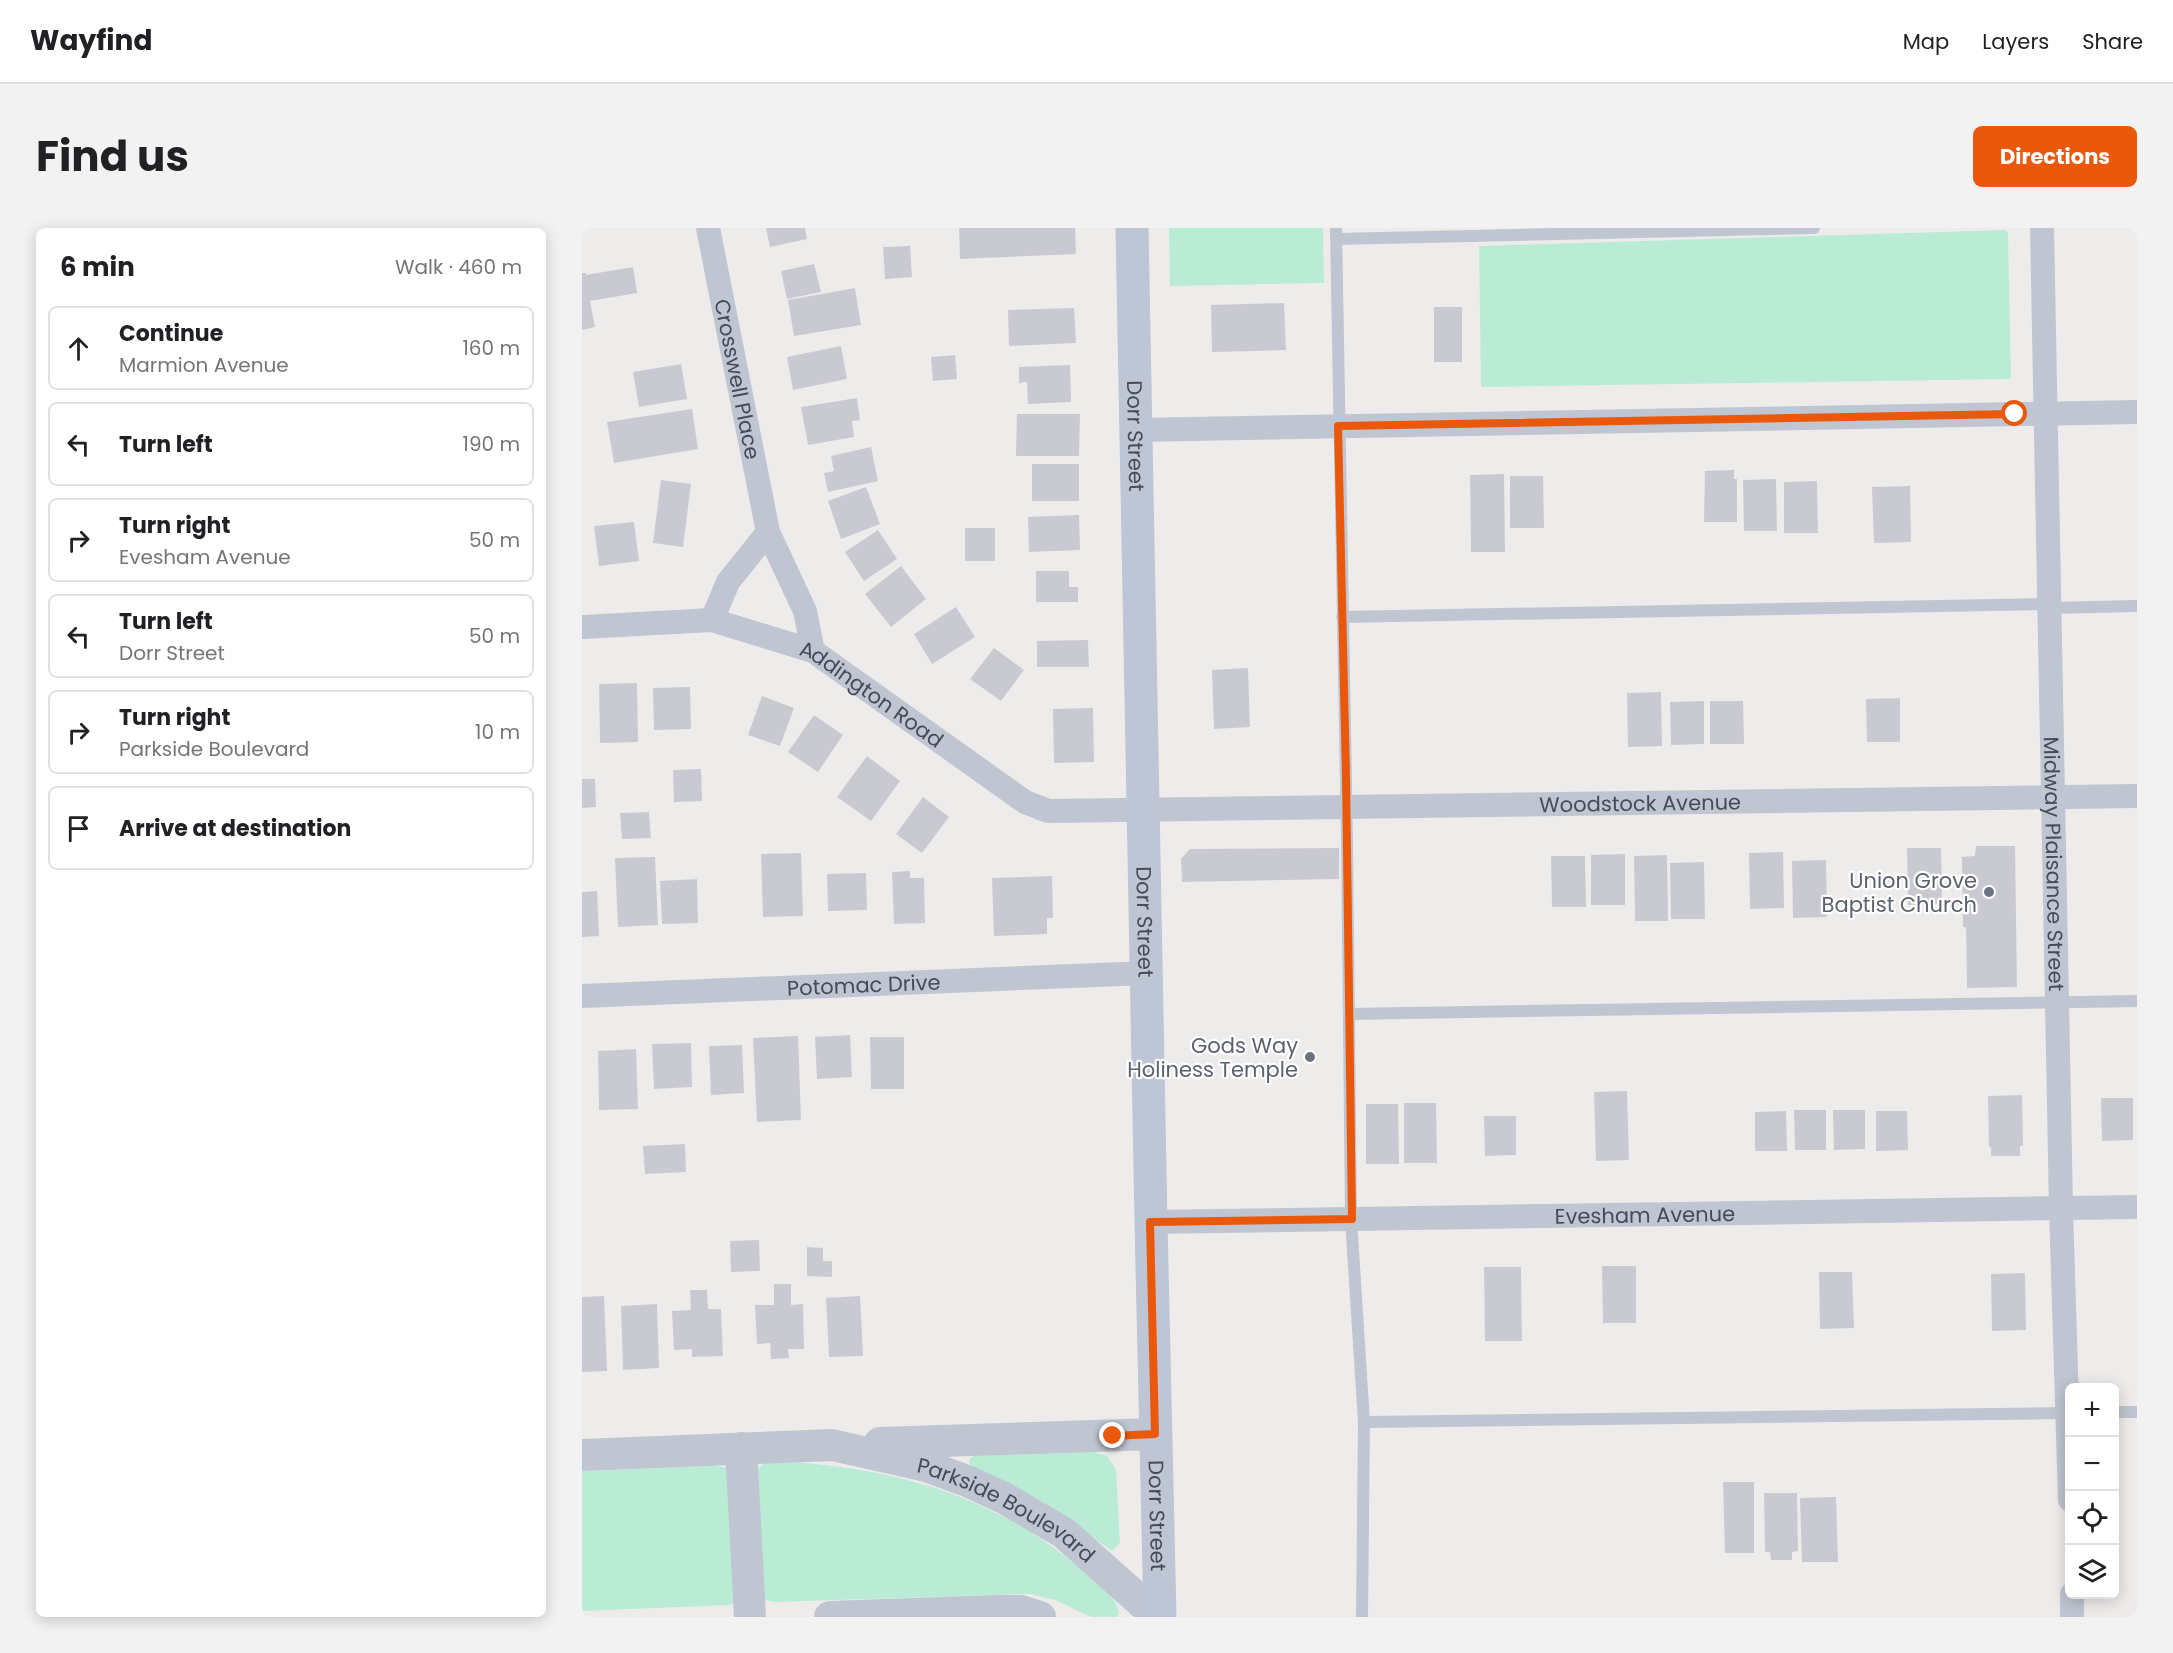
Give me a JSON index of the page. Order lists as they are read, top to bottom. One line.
{"streets":{"main road":["Dorr Street"],"street":["Crosswell Place","Addington Road","Woodstock Avenue","Midway Plaisance Street","Potomac Drive","Evesham Avenue","Parkside Boulevard"]},"crossings":[["Crosswell Place","Addington Road"],["Dorr Street","Addington Road"],["Dorr Street","Woodstock Avenue"],["Dorr Street","Potomac Drive"],["Dorr Street","Evesham Avenue"],["Dorr Street","Parkside Boulevard"],["Addington Road","Woodstock Avenue"],["Woodstock Avenue","Midway Plaisance Street"],["Midway Plaisance Street","Evesham Avenue"]],"places":["Union Grove Baptist Church","Gods Way Holiness Temple"],"page":{"header":"Wayfind","nav":["Map","Layers","Share"],"title":"Find us","buttons":"Directions","heading":["6 min","Walk · 460 m"],"list":[["Continue","Marmion Avenue","160 m"],["Turn left","190 m"],["Turn right","Evesham Avenue","50 m"],["Turn left","Dorr Street","50 m"],["Turn right","Parkside Boulevard","10 m"],"Arrive at destination"],"map_buttons":["+","−"]}}
